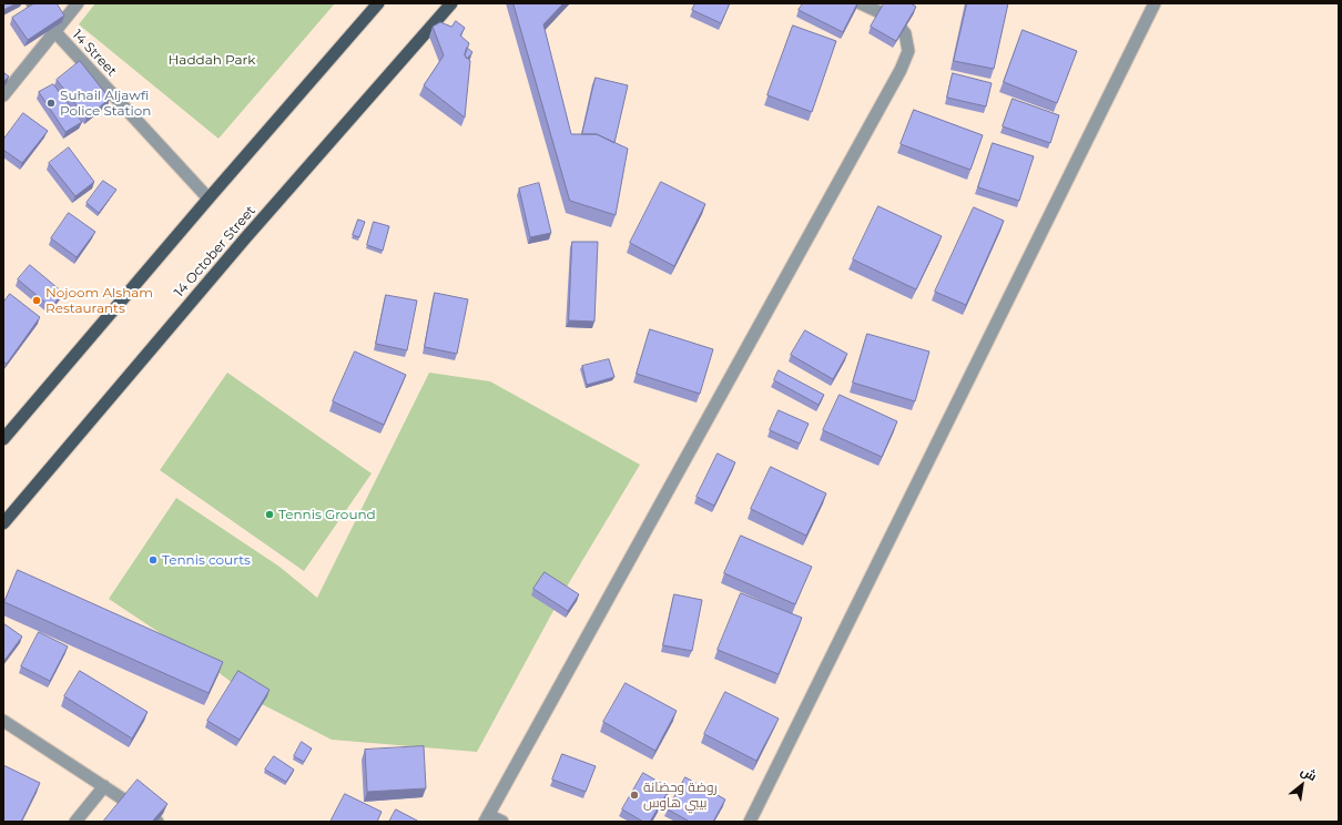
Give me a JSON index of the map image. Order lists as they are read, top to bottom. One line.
{"streets":{"main road":["14 October Street"],"street":["14 Street"]},"parks":["Haddah Park"],"places":["Suhail Aljawfi Police Station","Nojoom Alsham Restaurants","Tennis Ground","Tennis courts","روضة وحضانة بيبي هاوس"],"north":"top right"}
